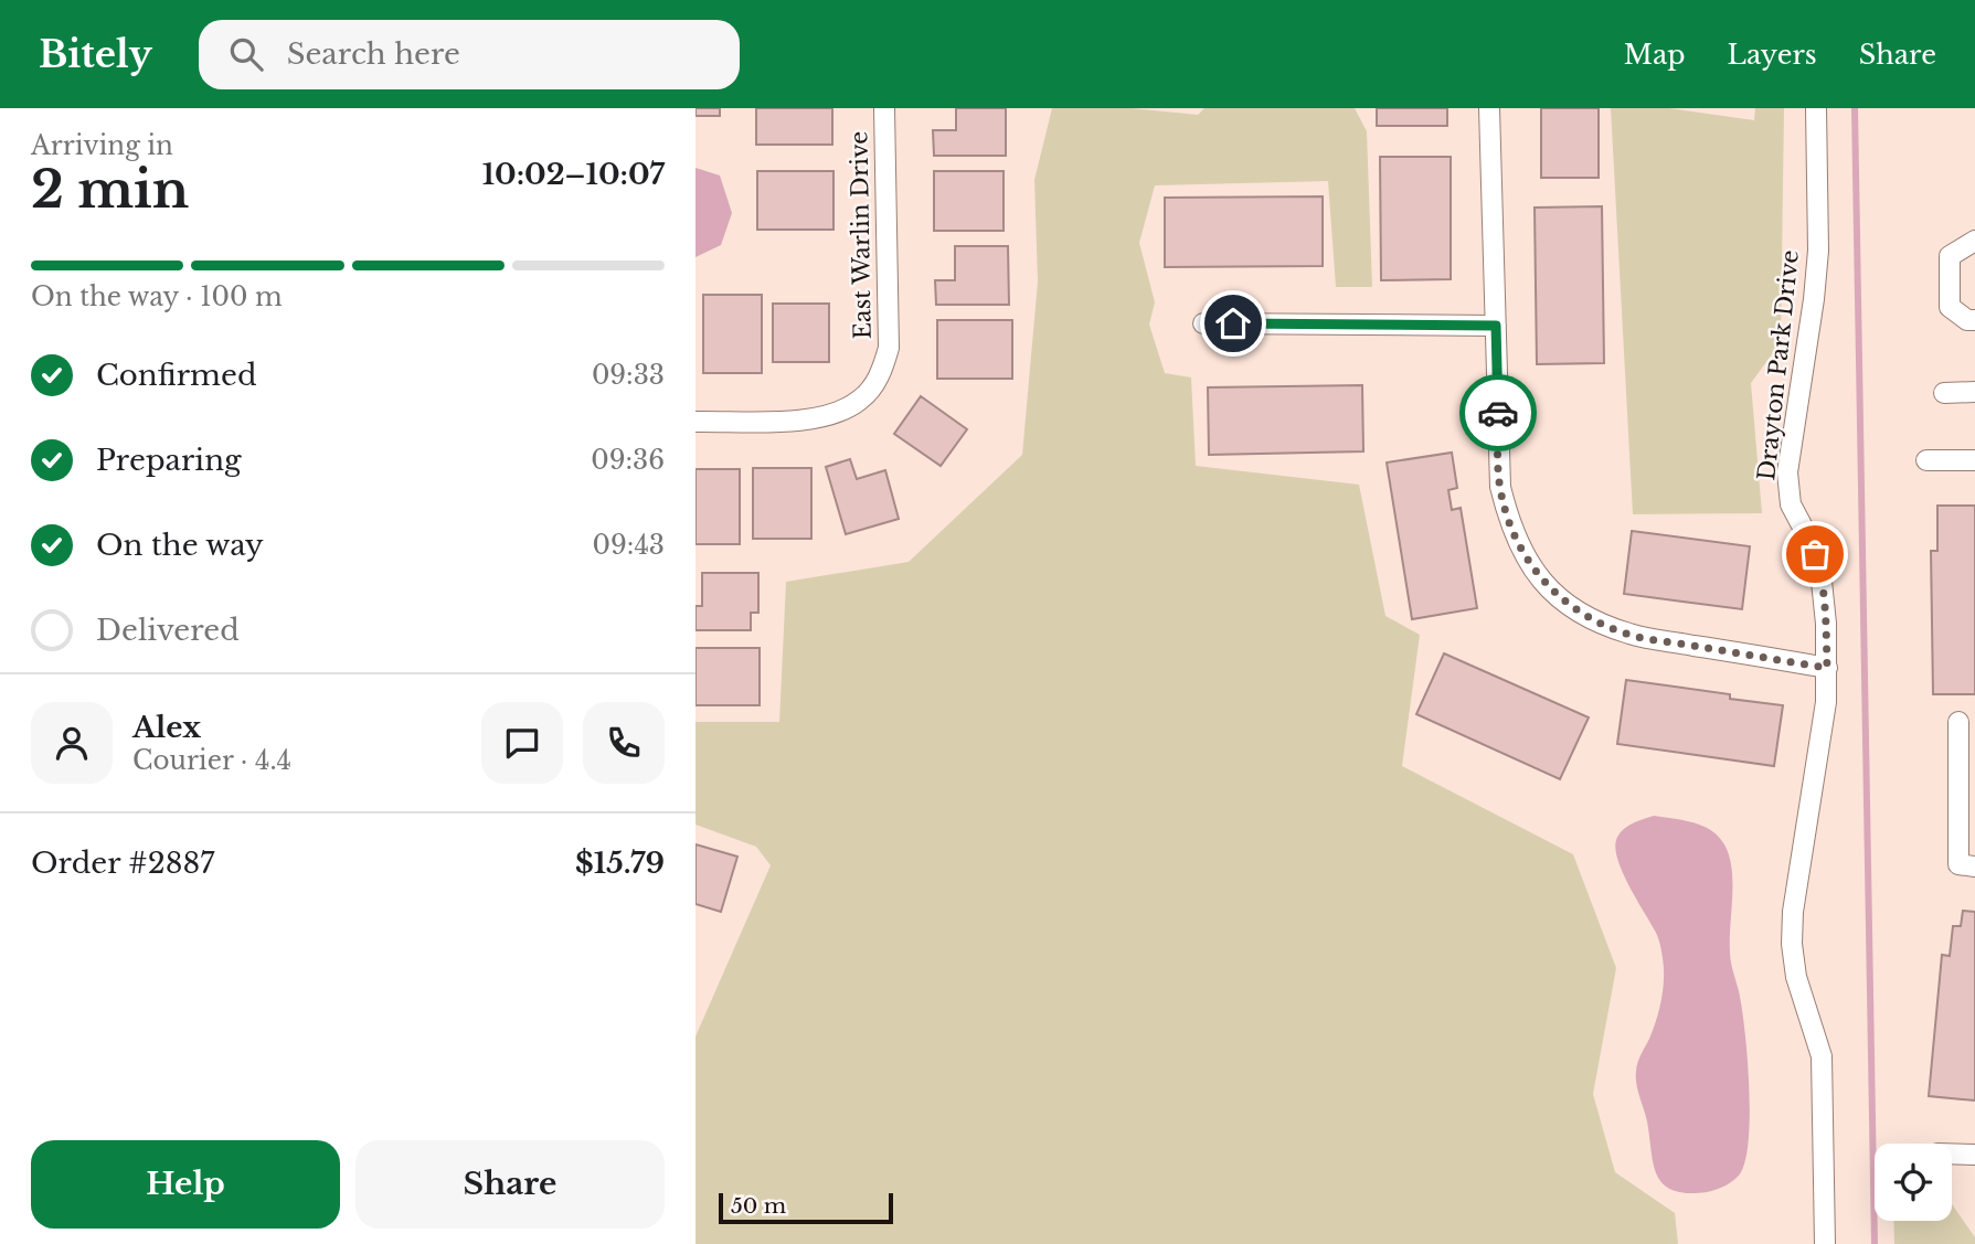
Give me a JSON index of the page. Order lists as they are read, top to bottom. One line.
{"streets":{"street":["East Warlin Drive","Drayton Park Drive"]},"scale_bar":"50 m","page":{"header":"Bitely","search":"Search here","nav":["Map","Layers","Share"],"heading":["2 min","Arriving in","10:02–10:07"],"panel":["Alex","Courier · 4.4","Order #2887","$15.79"],"bar":"On the way · 100 m","list":[["Confirmed","09:33"],["Preparing","09:36"],["On the way","09:43"],"Delivered"],"buttons":["Help","Share"],"scale":"50 m"}}
